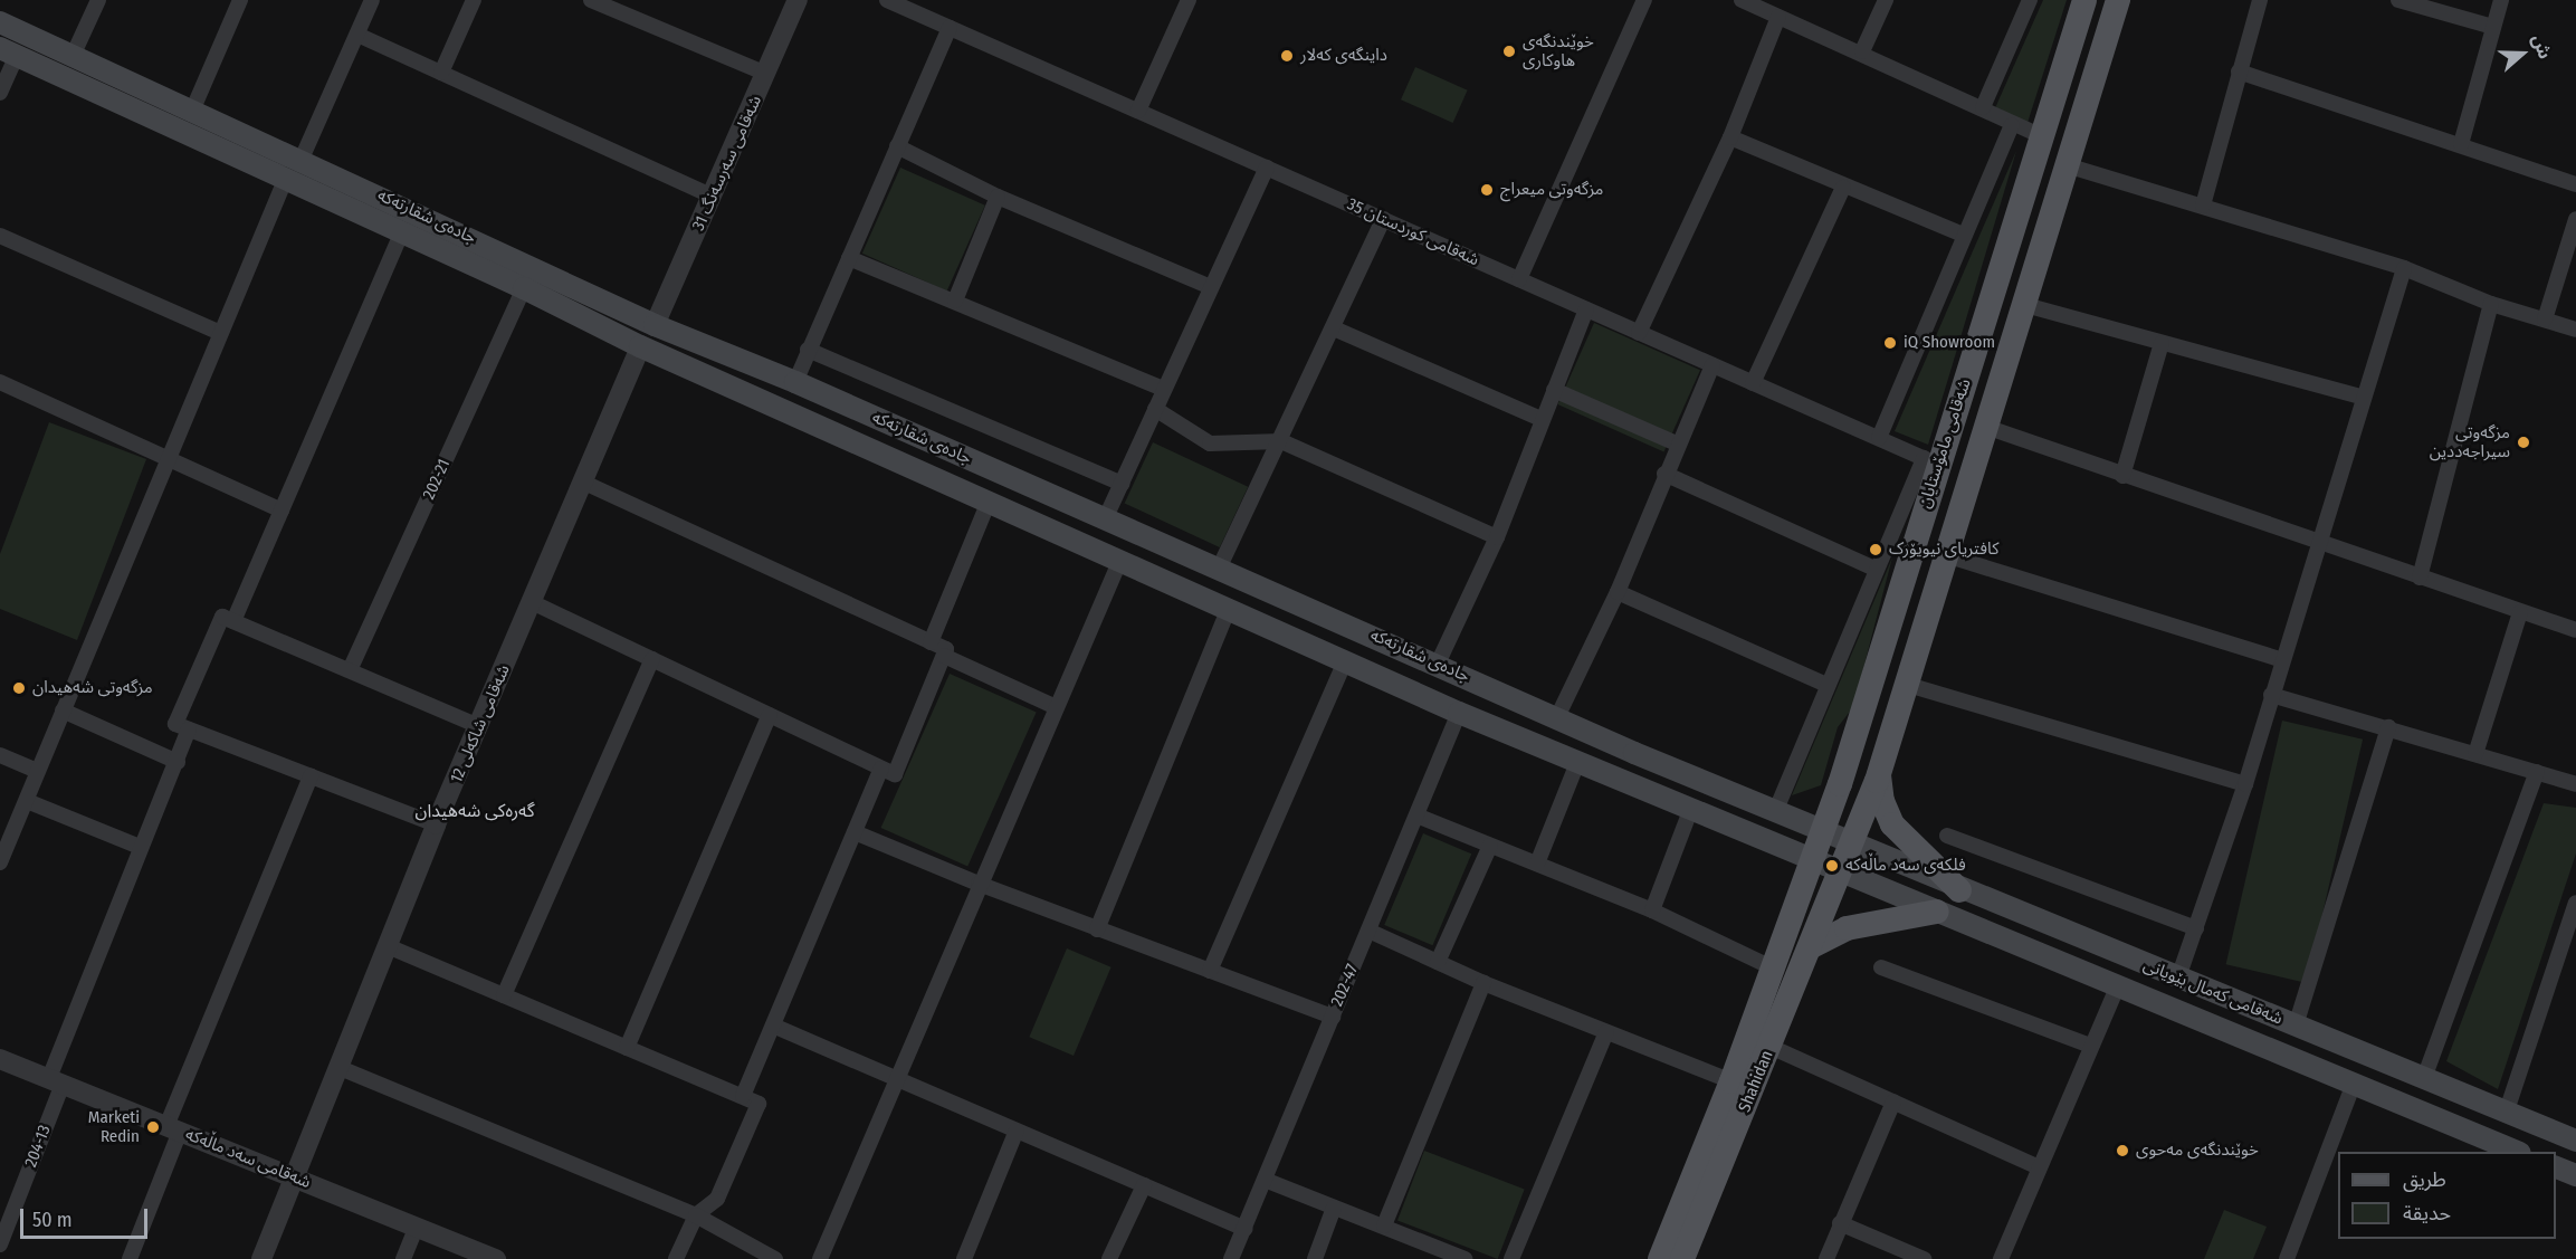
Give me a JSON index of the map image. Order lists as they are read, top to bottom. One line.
{"streets":{"main road":["جادەی شقارتەکە","شەقامی مامۆستایان","شەقامی کەمال بێویانی","Shahidan"],"street":["شەقامی سەرسەنگ 31","شەقامی کوردستان 35","202-21","شەقامی شاکەلی 12","202-47","204-13","شەقامی سەد ماڵەکە"]},"crossings":[["شەقامی سەرسەنگ 31","جادەی شقارتەکە"],["جادەی شقارتەکە","شەقامی مامۆستایان"],["جادەی شقارتەکە","202-21"],["جادەی شقارتەکە","شەقامی شاکەلی 12"],["جادەی شقارتەکە","202-47"],["جادەی شقارتەکە","شەقامی کەمال بێویانی"],["جادەی شقارتەکە","Shahidan"],["شەقامی کوردستان 35","شەقامی مامۆستایان"],["شەقامی مامۆستایان","شەقامی کەمال بێویانی"],["شەقامی مامۆستایان","Shahidan"],["شەقامی شاکەلی 12","شەقامی سەد ماڵەکە"],["شەقامی کەمال بێویانی","Shahidan"],["204-13","شەقامی سەد ماڵەکە"]],"districts":["گەرەکی شەهیدان"],"places":["خوێندنگەی هاوکاری","داینگەی کەلار","مزگەوتی میعراج","iQ Showroom","مزگەوتی سیراجەددین","کافتریای نیویۆرک","مزگەوتی شەهیدان","فلکەی سەد ماڵەکە","Marketi Redin","خوێندنگەی مەحوی"],"legend":["طريق","حديقة"],"scale_bar":"50 m","north":"right"}
